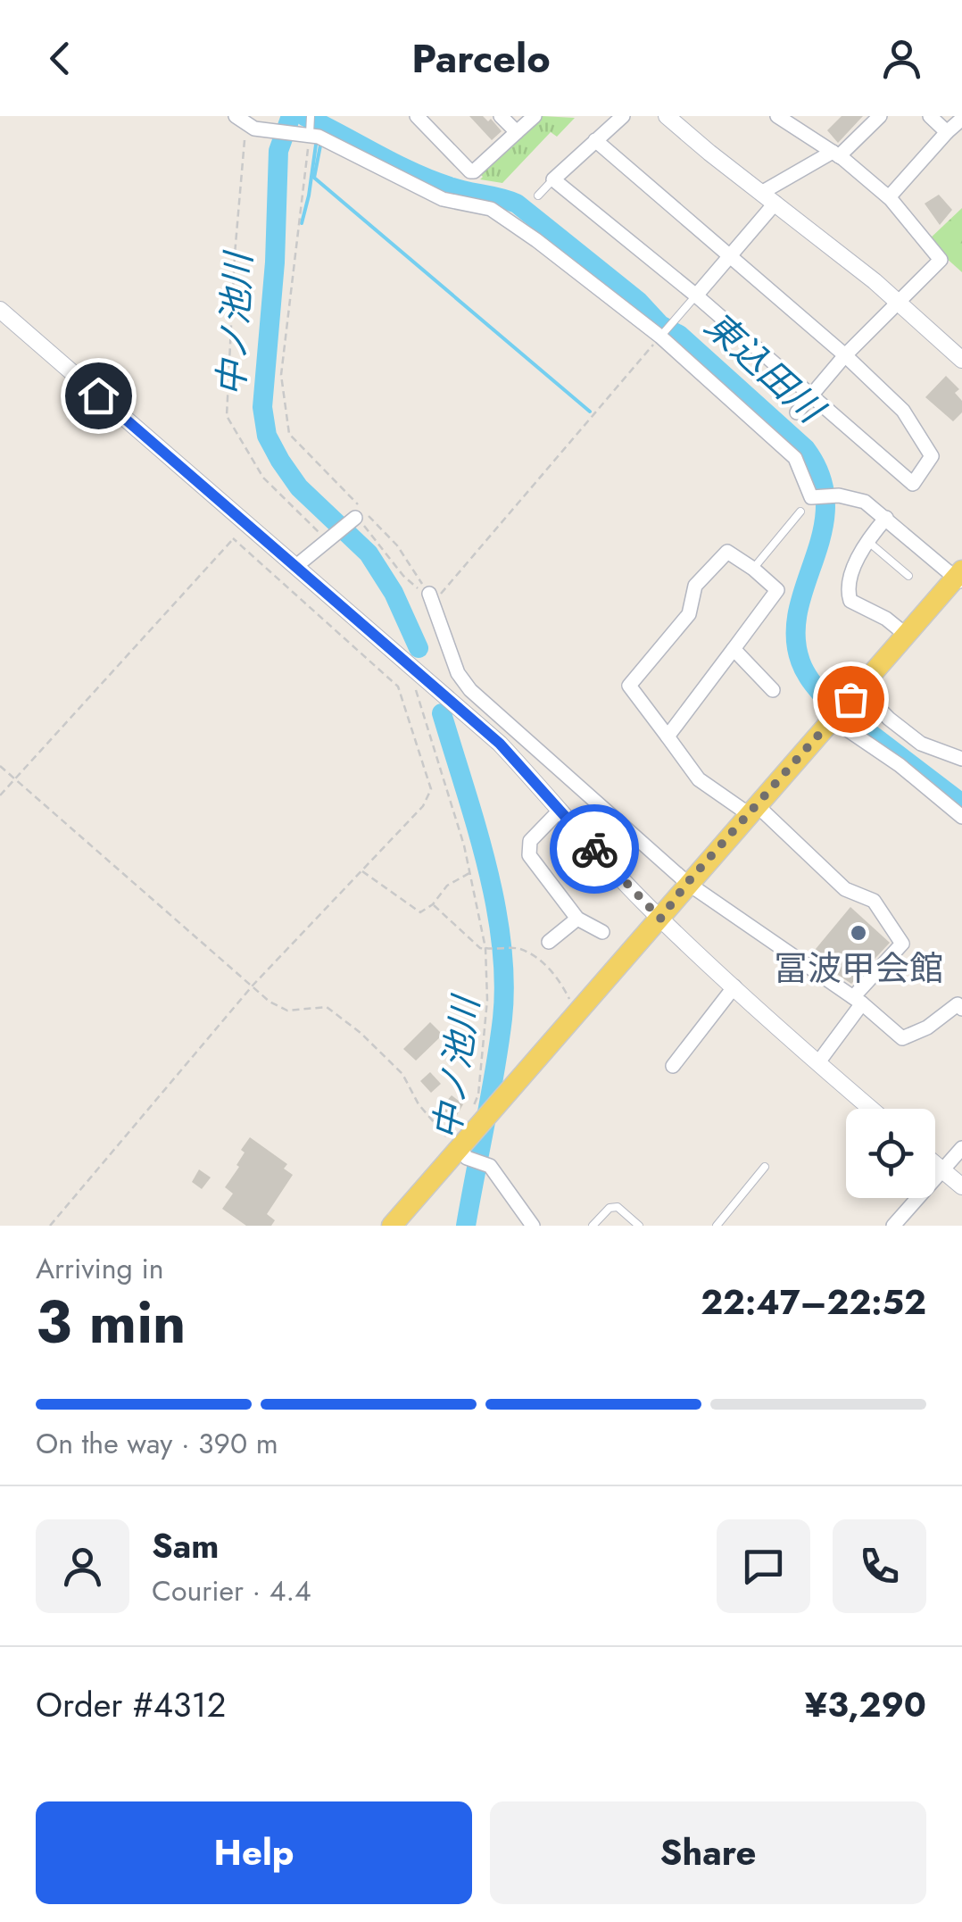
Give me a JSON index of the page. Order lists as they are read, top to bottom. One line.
{"water":["中ノ池川","東込田川"],"places":["冨波甲会館"],"page":{"header":"Parcelo","heading":["3 min","Arriving in","22:47–22:52"],"panel":["Sam","Courier · 4.4","Order #4312","¥3,290"],"bar":"On the way · 390 m","buttons":["Help","Share"]}}
